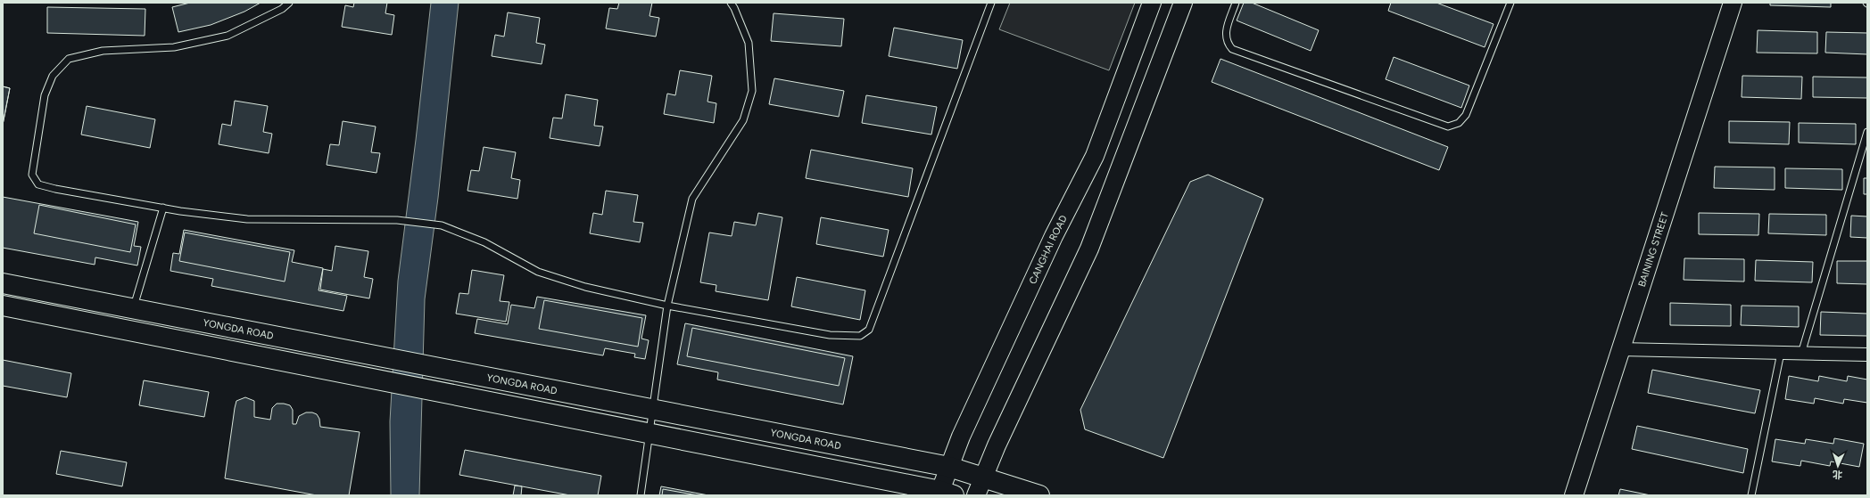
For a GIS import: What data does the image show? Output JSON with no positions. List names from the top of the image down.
{
  "streets": {
    "main road": ["BAINING STREET", "CANGHAI ROAD", "YONGDA ROAD"]
  },
  "crossings": [
    ["CANGHAI ROAD", "YONGDA ROAD"]
  ],
  "north": "bottom"
}
